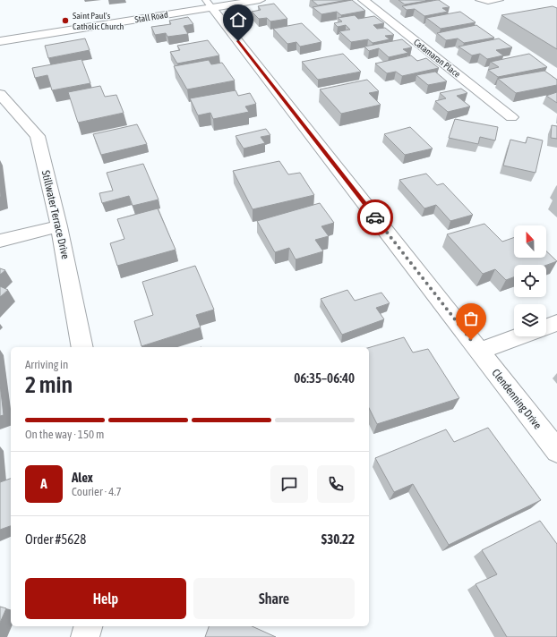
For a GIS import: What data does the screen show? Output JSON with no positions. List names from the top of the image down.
{
  "streets": {
    "street": [
      "Stall Road",
      "Catamaran Place",
      "Stillwater Terrace Drive",
      "Clendenning Drive"
    ]
  },
  "crossings": [
    ["Stall Road", "Clendenning Drive"]
  ],
  "places": ["Saint Paul's Catholic Church"],
  "north": "top",
  "page": {
    "heading": ["2 min", "Arriving in", "06:35–06:40"],
    "panel": [
      "Alex",
      "Courier · 4.7",
      "Order #5628",
      "$30.22"
    ],
    "bar": "On the way · 150 m",
    "round": "A",
    "buttons": ["Help", "Share"]
  }
}
